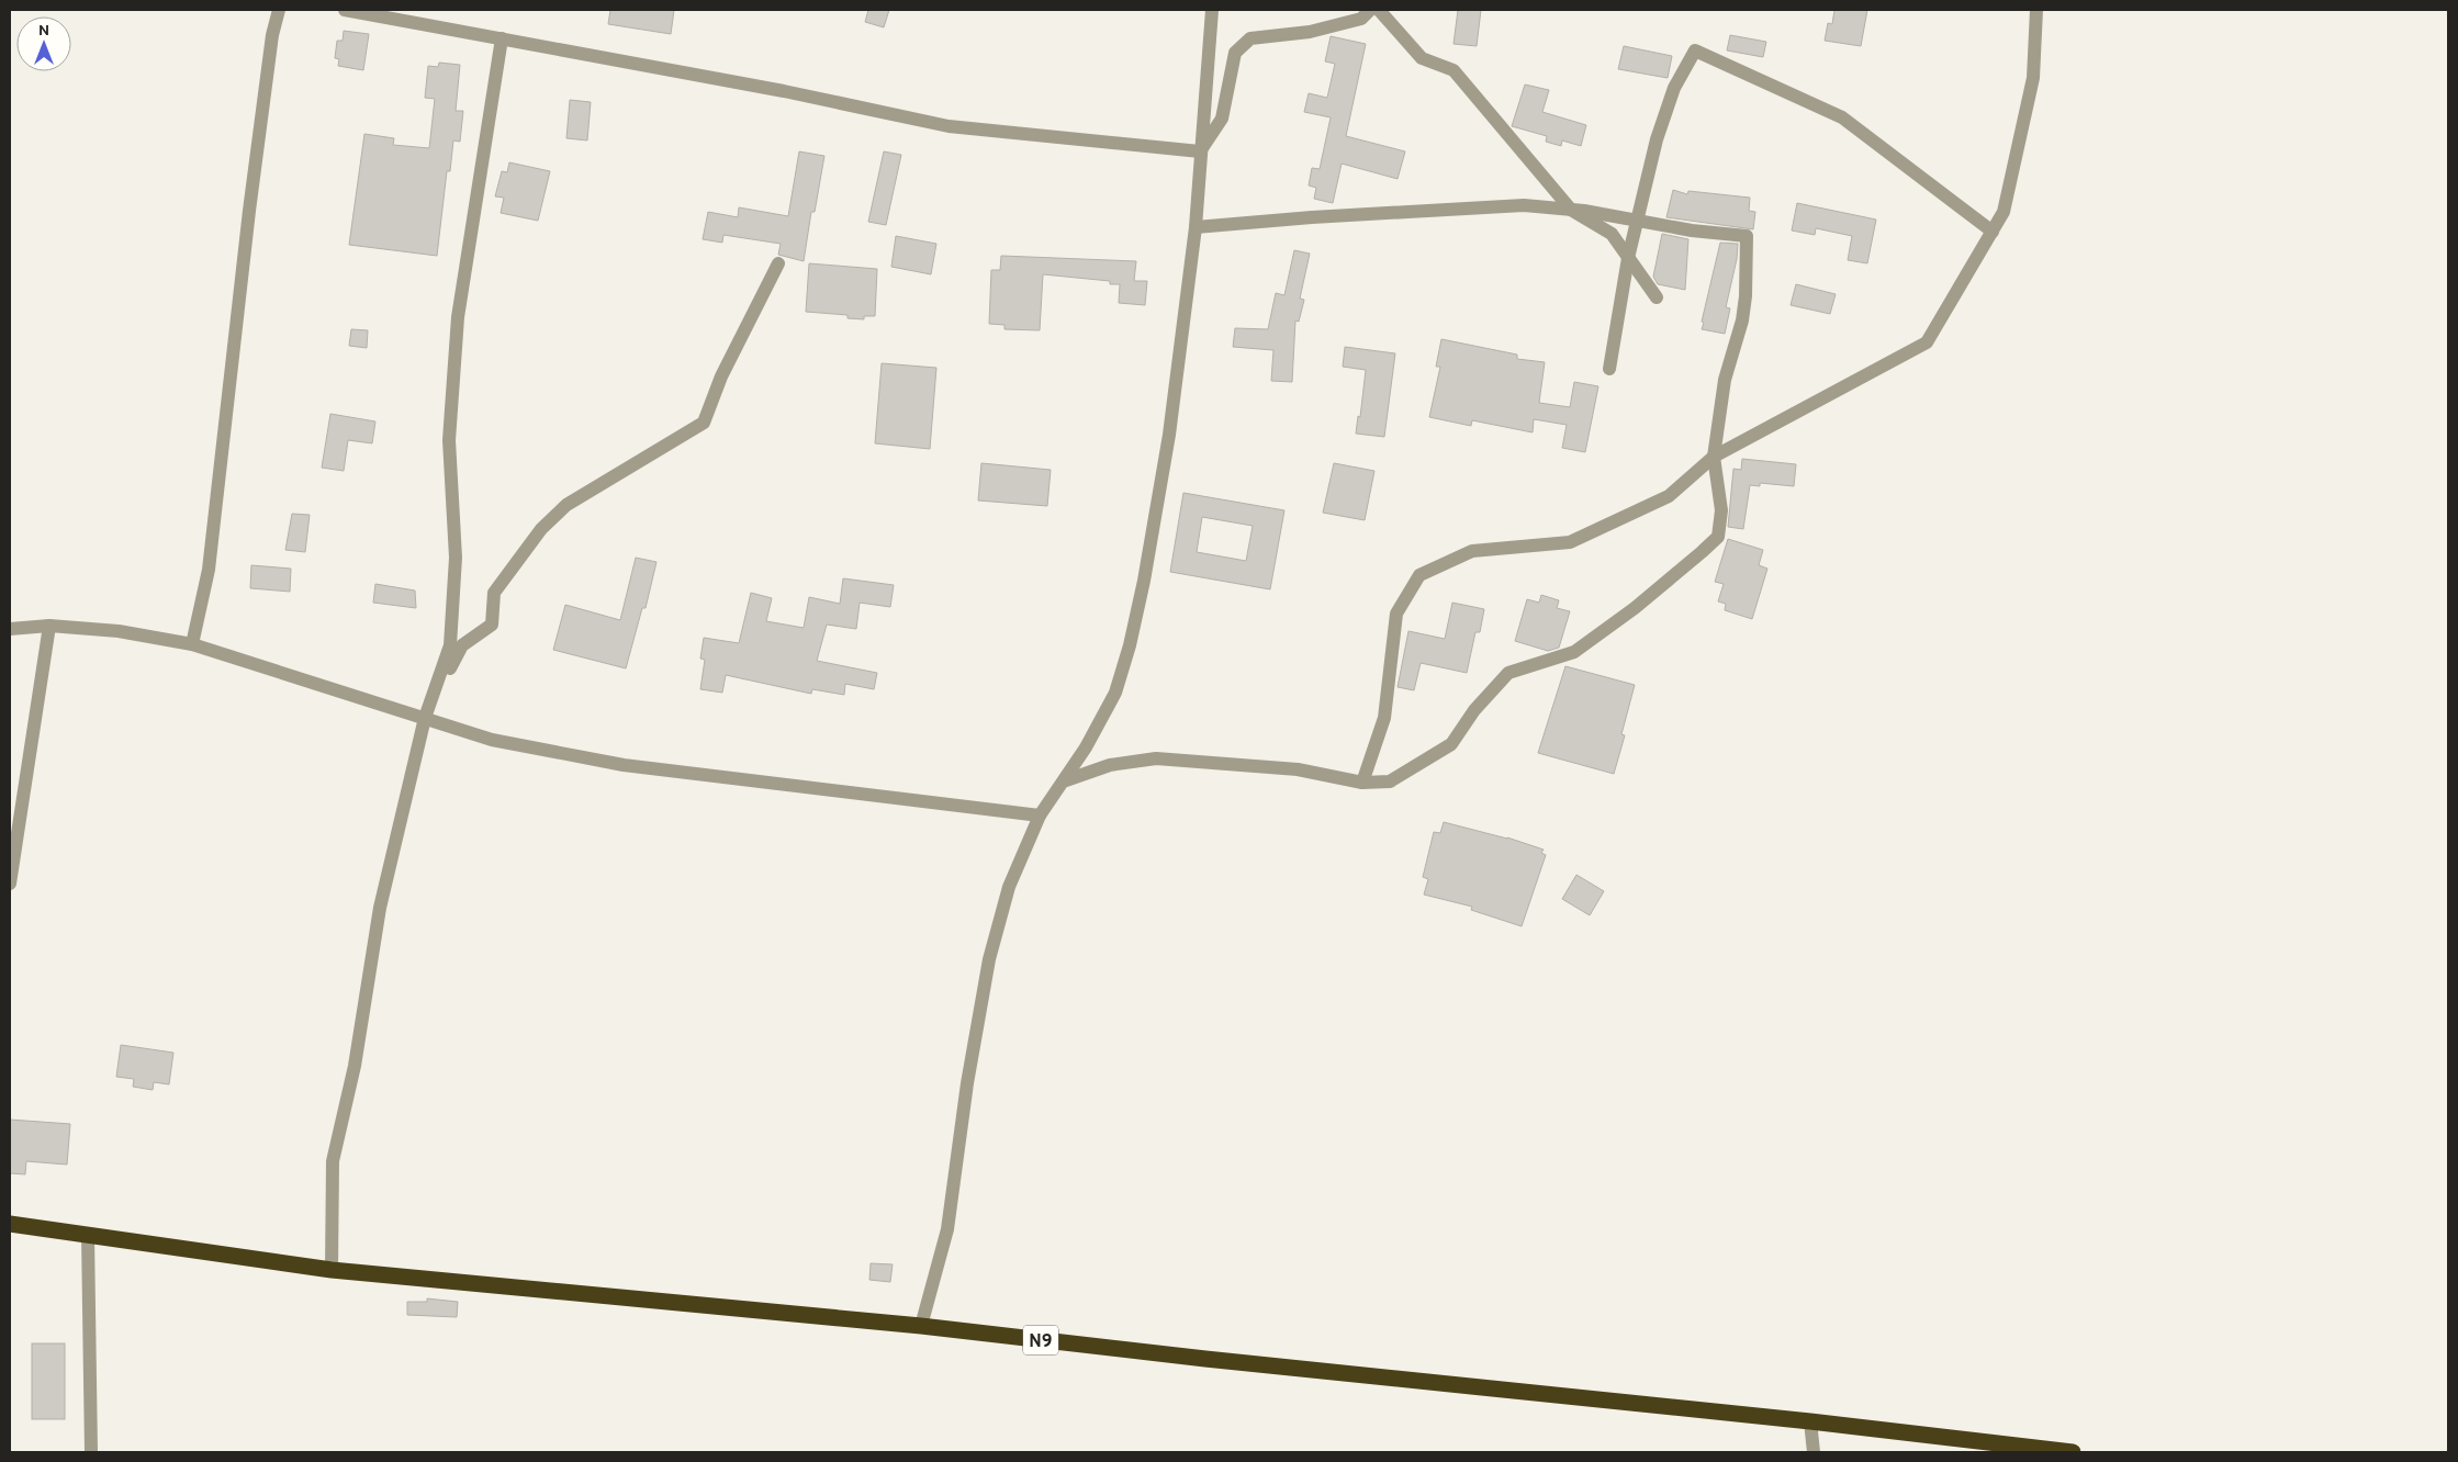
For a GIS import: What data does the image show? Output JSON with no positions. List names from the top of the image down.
{
  "streets": {
    "highway": ["N9"]
  },
  "north": "top"
}
